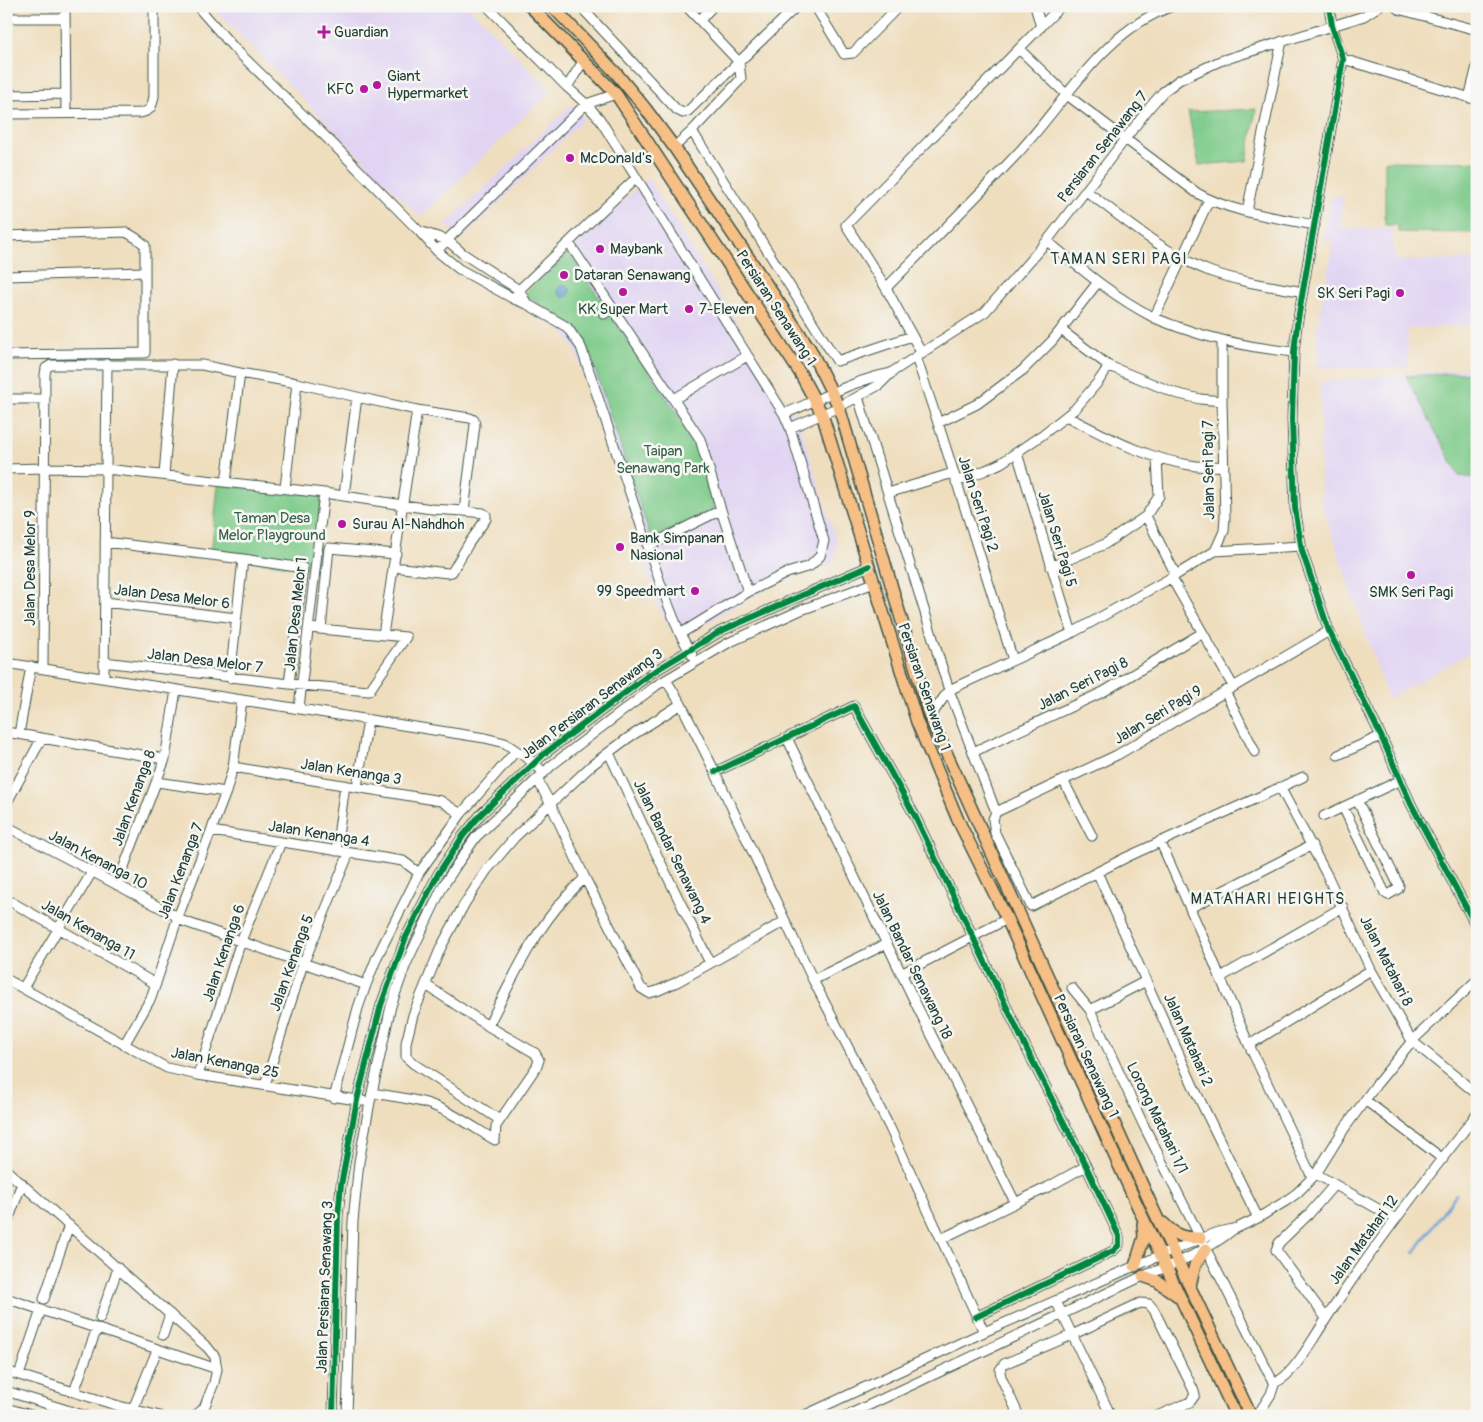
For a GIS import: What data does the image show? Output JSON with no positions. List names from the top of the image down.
{
  "streets": {
    "main road": ["Persiaran Senawang 1"],
    "street": [
      "Persiaran Senawang 7",
      "Jalan Seri Pagi 7",
      "Jalan Seri Pagi 2",
      "Jalan Seri Pagi 5",
      "Jalan Desa Melor 9",
      "Jalan Desa Melor 6",
      "Jalan Desa Melor 1",
      "Jalan Desa Melor 7",
      "Jalan Seri Pagi 8",
      "Jalan Persiaran Senawang 3",
      "Jalan Seri Pagi 9",
      "Jalan Kenanga 3",
      "Jalan Kenanga 8",
      "Jalan Kenanga 4",
      "Jalan Bandar Senawang 4",
      "Jalan Kenanga 10",
      "Jalan Kenanga 7",
      "Jalan Kenanga 11",
      "Jalan Kenanga 6",
      "Jalan Matahari 8",
      "Jalan Kenanga 5",
      "Jalan Bandar Senawang 18",
      "Jalan Matahari 2",
      "Jalan Kenanga 25",
      "Lorong Matahari 1/1",
      "Jalan Matahari 12"
    ]
  },
  "crossings": [
    ["Persiaran Senawang 7", "Jalan Seri Pagi 2"],
    ["Persiaran Senawang 1", "Jalan Persiaran Senawang 3"],
    ["Jalan Desa Melor 1", "Jalan Desa Melor 7"],
    ["Jalan Persiaran Senawang 3", "Jalan Kenanga 25"],
    ["Jalan Kenanga 3", "Jalan Kenanga 7"],
    ["Jalan Kenanga 8", "Jalan Kenanga 10"],
    ["Jalan Kenanga 4", "Jalan Kenanga 7"],
    ["Jalan Kenanga 4", "Jalan Kenanga 6"],
    ["Jalan Kenanga 4", "Jalan Kenanga 5"],
    ["Jalan Kenanga 10", "Jalan Kenanga 7"],
    ["Jalan Kenanga 10", "Jalan Kenanga 6"],
    ["Jalan Kenanga 10", "Jalan Kenanga 5"],
    ["Jalan Kenanga 7", "Jalan Kenanga 11"],
    ["Jalan Kenanga 7", "Jalan Kenanga 25"],
    ["Jalan Kenanga 6", "Jalan Kenanga 25"],
    ["Jalan Kenanga 5", "Jalan Kenanga 25"],
    ["Lorong Matahari 1/1", "Jalan Matahari 12"]
  ],
  "districts": ["TAMAN SERI PAGI", "MATAHARI HEIGHTS"],
  "parks": ["Taipan Senawang Park", "Taman Desa Melor Playground"],
  "places": {
    "health": ["Guardian"],
    "other": [
      "Giant Hypermarket",
      "KFC",
      "McDonald's",
      "Maybank",
      "Dataran Senawang",
      "KK Super Mart",
      "SK Seri Pagi",
      "7-Eleven",
      "Surau Al-Nahdhoh",
      "Bank Simpanan Nasional",
      "SMK Seri Pagi",
      "99 Speedmart"
    ]
  }
}
